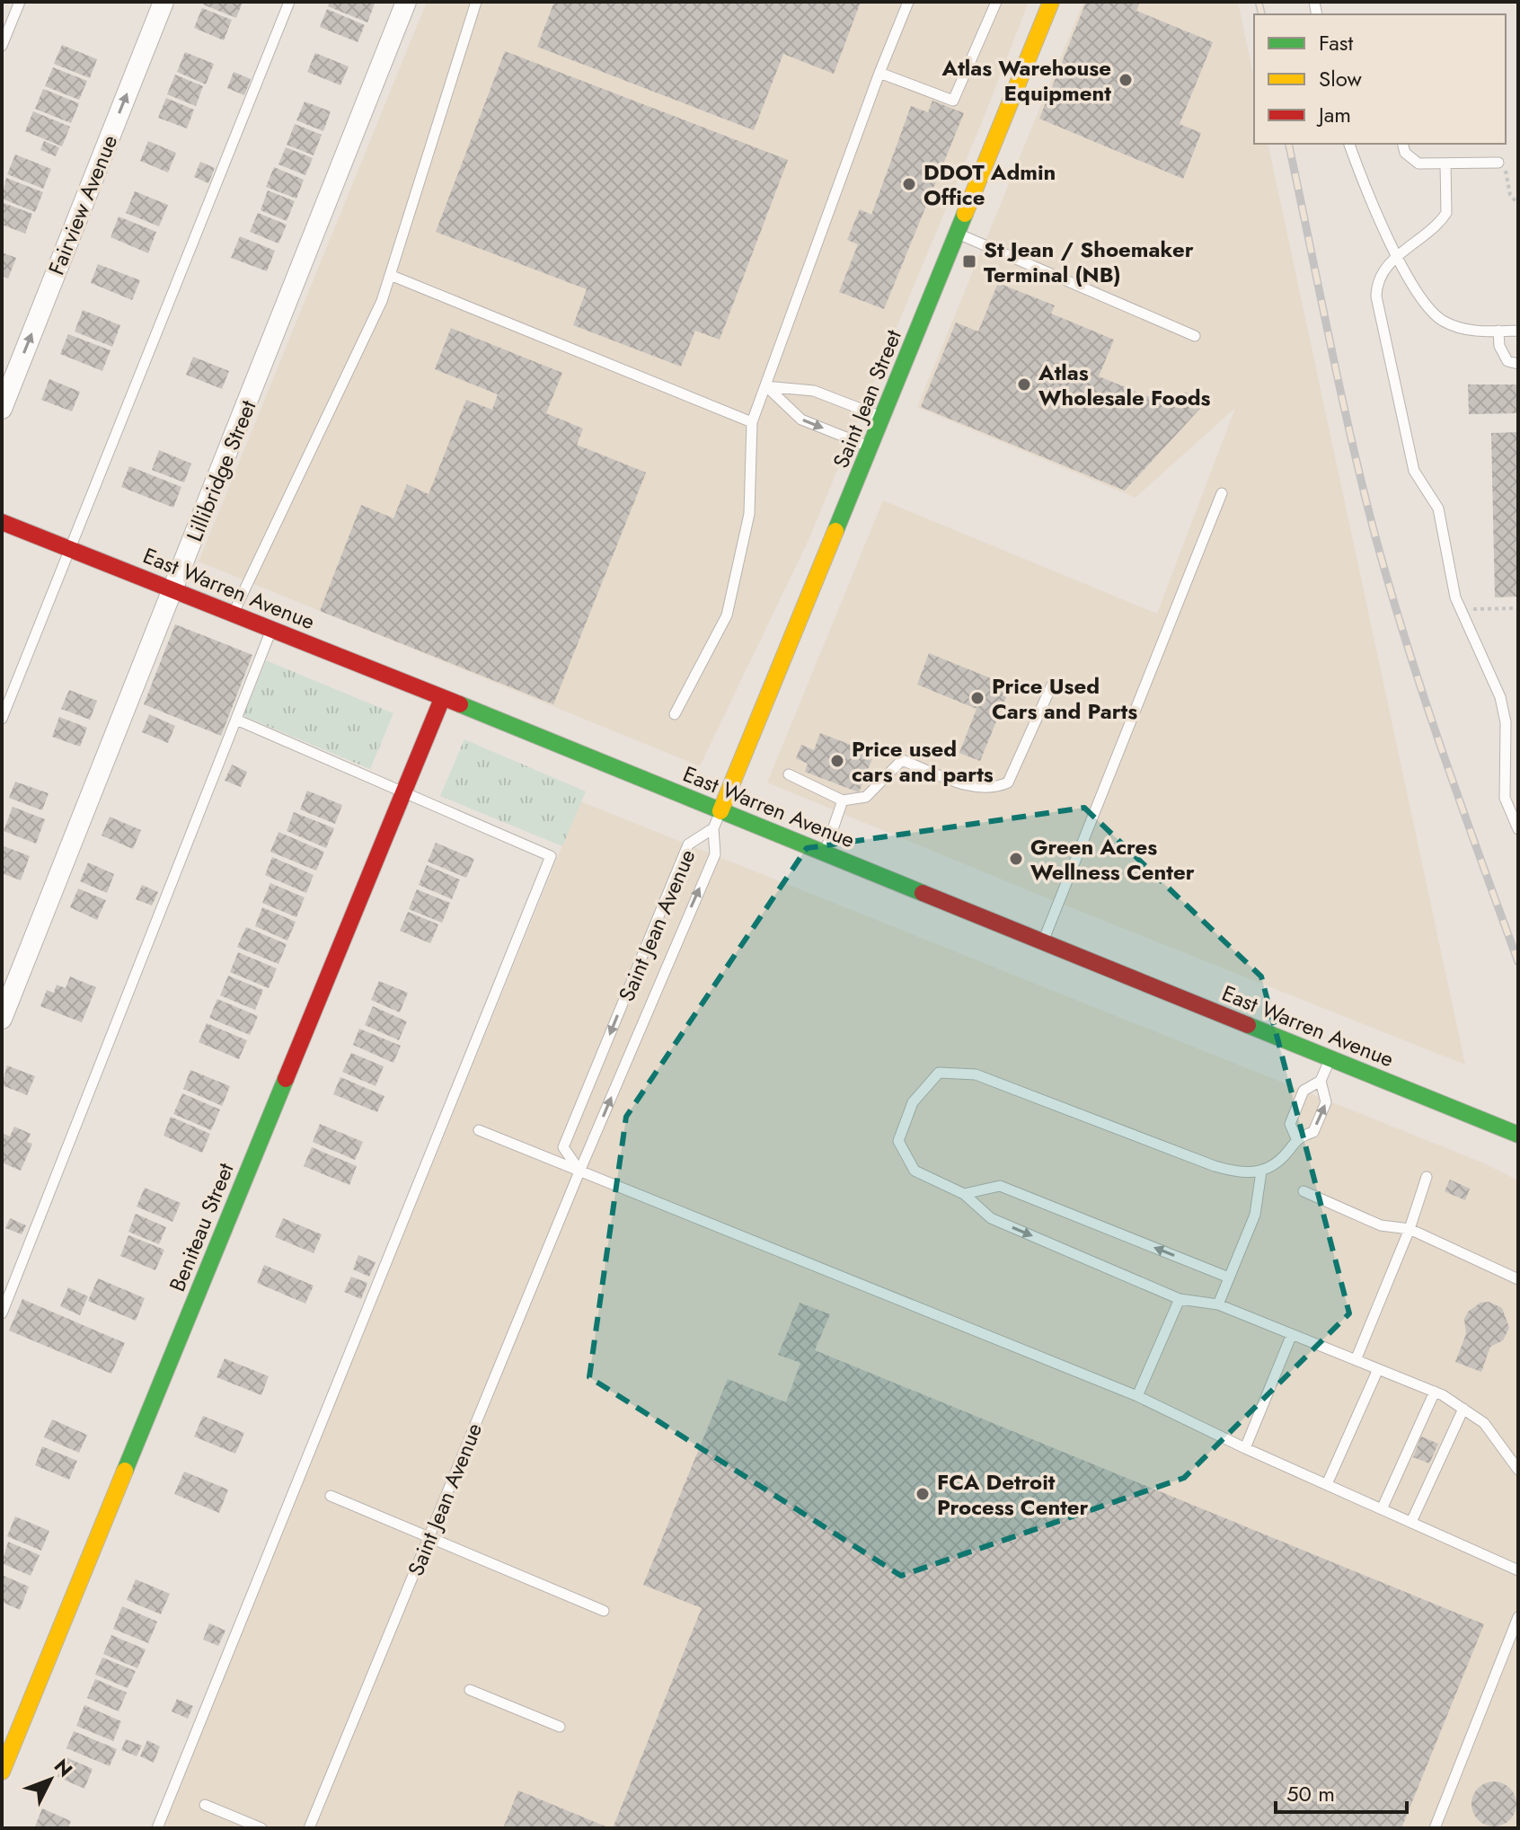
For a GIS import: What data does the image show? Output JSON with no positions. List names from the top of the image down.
{
  "streets": {
    "street": [
      "Fairview Avenue",
      "Saint Jean Street",
      "Lillibridge Street",
      "East Warren Avenue",
      "Beniteau Street"
    ],
    "lane": ["Saint Jean Avenue"]
  },
  "crossings": [
    ["Saint Jean Street", "East Warren Avenue"],
    ["Lillibridge Street", "East Warren Avenue"],
    ["East Warren Avenue", "Beniteau Street"]
  ],
  "one_way": ["Fairview Avenue"],
  "places": {
    "other": [
      "Atlas Warehouse Equipment",
      "DDOT Admin Office",
      "Atlas Wholesale Foods",
      "Price Used Cars and Parts",
      "Price used cars and parts",
      "Green Acres Wellness Center",
      "FCA Detroit Process Center"
    ],
    "transit": ["St Jean / Shoemaker Terminal (NB)"]
  },
  "legend": ["Fast", "Slow", "Jam"],
  "scale_bar": "50 m",
  "north": "top right"
}
